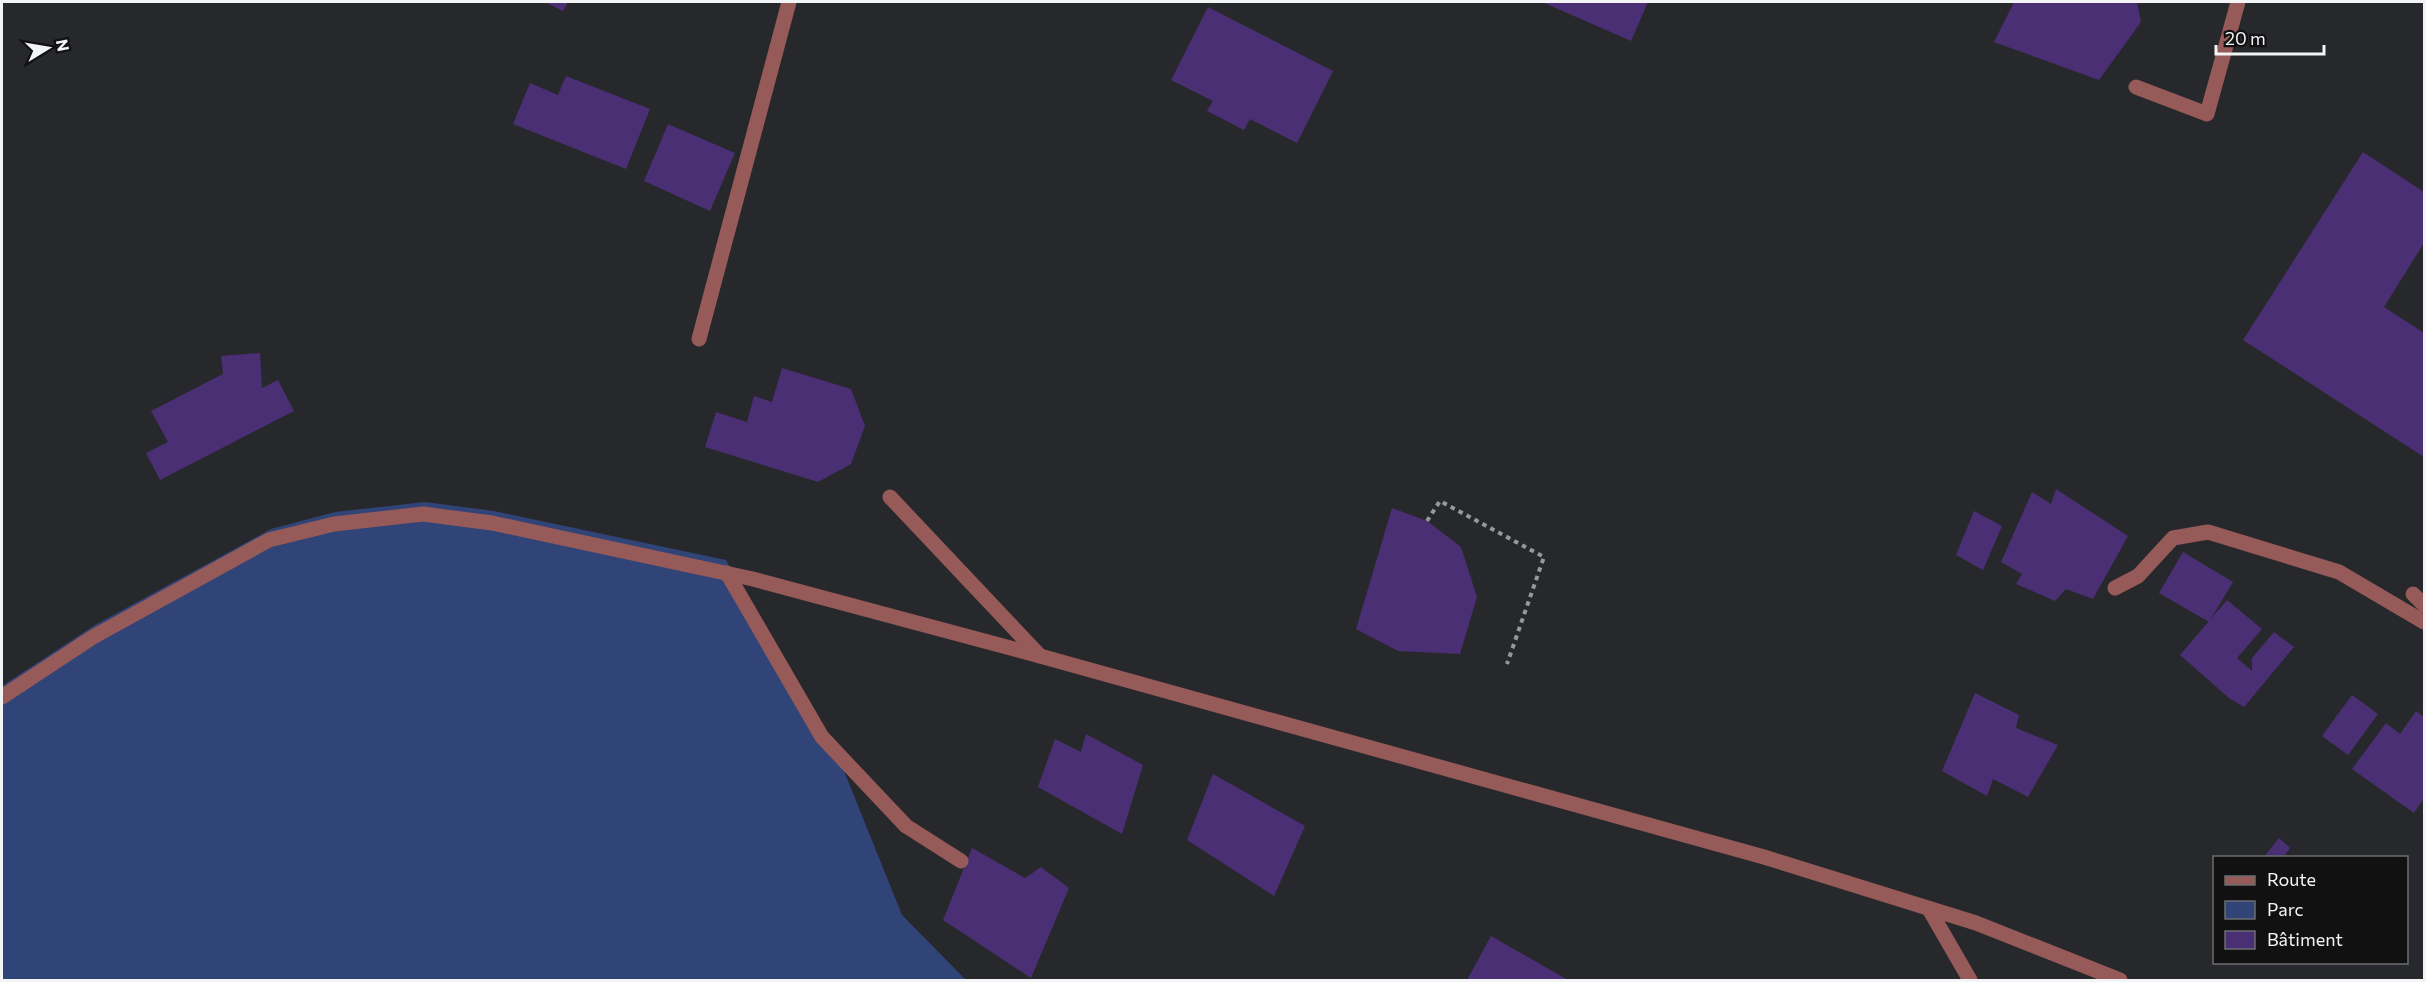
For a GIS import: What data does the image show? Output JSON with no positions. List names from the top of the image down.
{
  "legend": ["Route", "Parc", "Bâtiment"],
  "scale_bar": "20 m",
  "north": "right"
}
